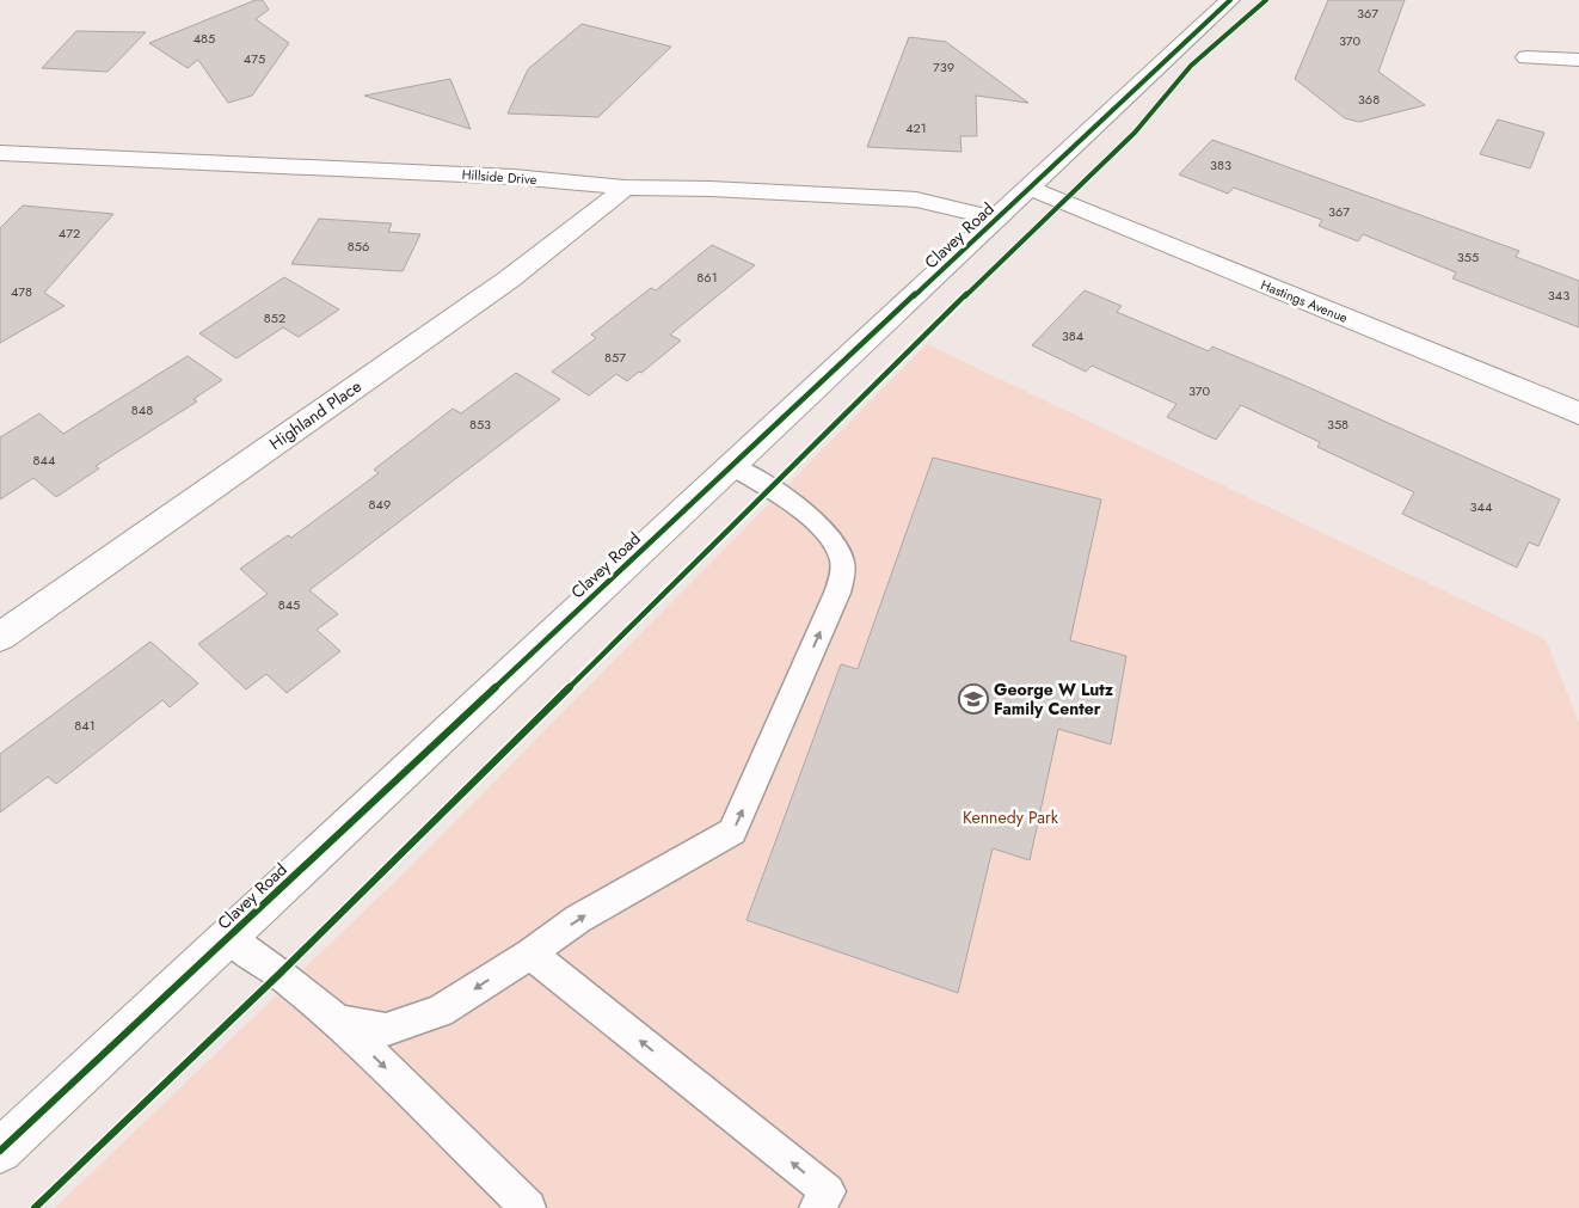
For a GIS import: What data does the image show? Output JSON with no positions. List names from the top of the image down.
{
  "streets": {
    "street": [
      "Hillside Drive",
      "Clavey Road",
      "Hastings Avenue",
      "Highland Place"
    ]
  },
  "crossings": [
    ["Hillside Drive", "Clavey Road"],
    ["Hillside Drive", "Highland Place"],
    ["Clavey Road", "Hastings Avenue"]
  ],
  "parks": ["Kennedy Park"],
  "places": {
    "school or university": ["George W Lutz Family Center"]
  },
  "house_numbers": [
    "367",
    "485",
    "370",
    "475",
    "739",
    "368",
    "421",
    "383",
    "367",
    "472",
    "856",
    "355",
    "861",
    "478",
    "343",
    "852",
    "384",
    "857",
    "370",
    "848",
    "853",
    "358",
    "844",
    "849",
    "344",
    "845",
    "841"
  ]
}
